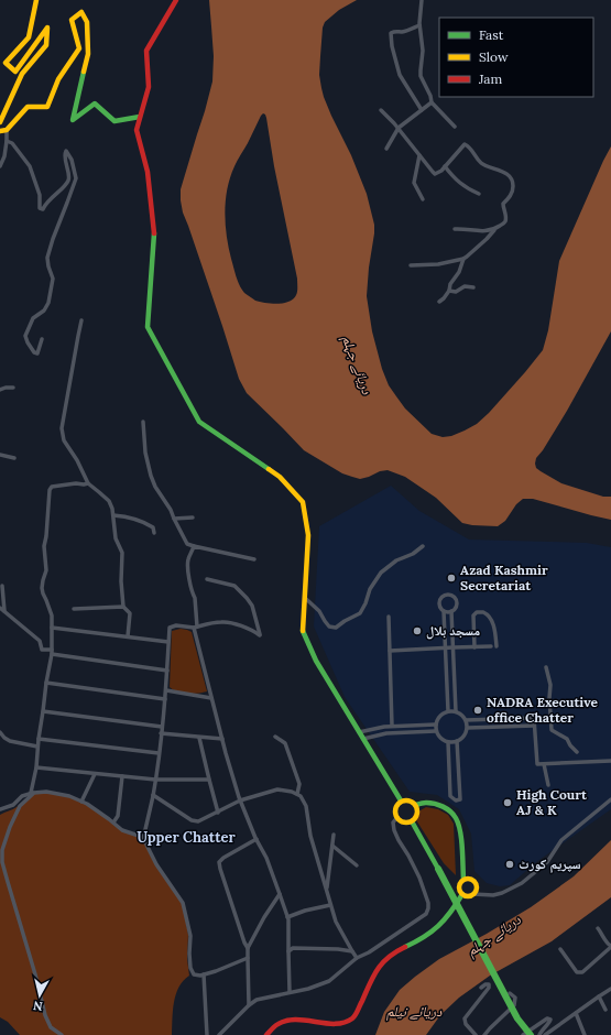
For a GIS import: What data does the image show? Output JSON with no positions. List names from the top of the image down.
{
  "districts": ["Upper Chatter"],
  "water": ["دریائے جہلم", "دریائے نیلم"],
  "places": [
    "Azad Kashmir Secretariat",
    "مسجد بلال",
    "NADRA Executive office Chatter",
    "High Court AJ & K",
    "سپریم کورٹ"
  ],
  "legend": ["Fast", "Slow", "Jam"],
  "north": "bottom"
}
